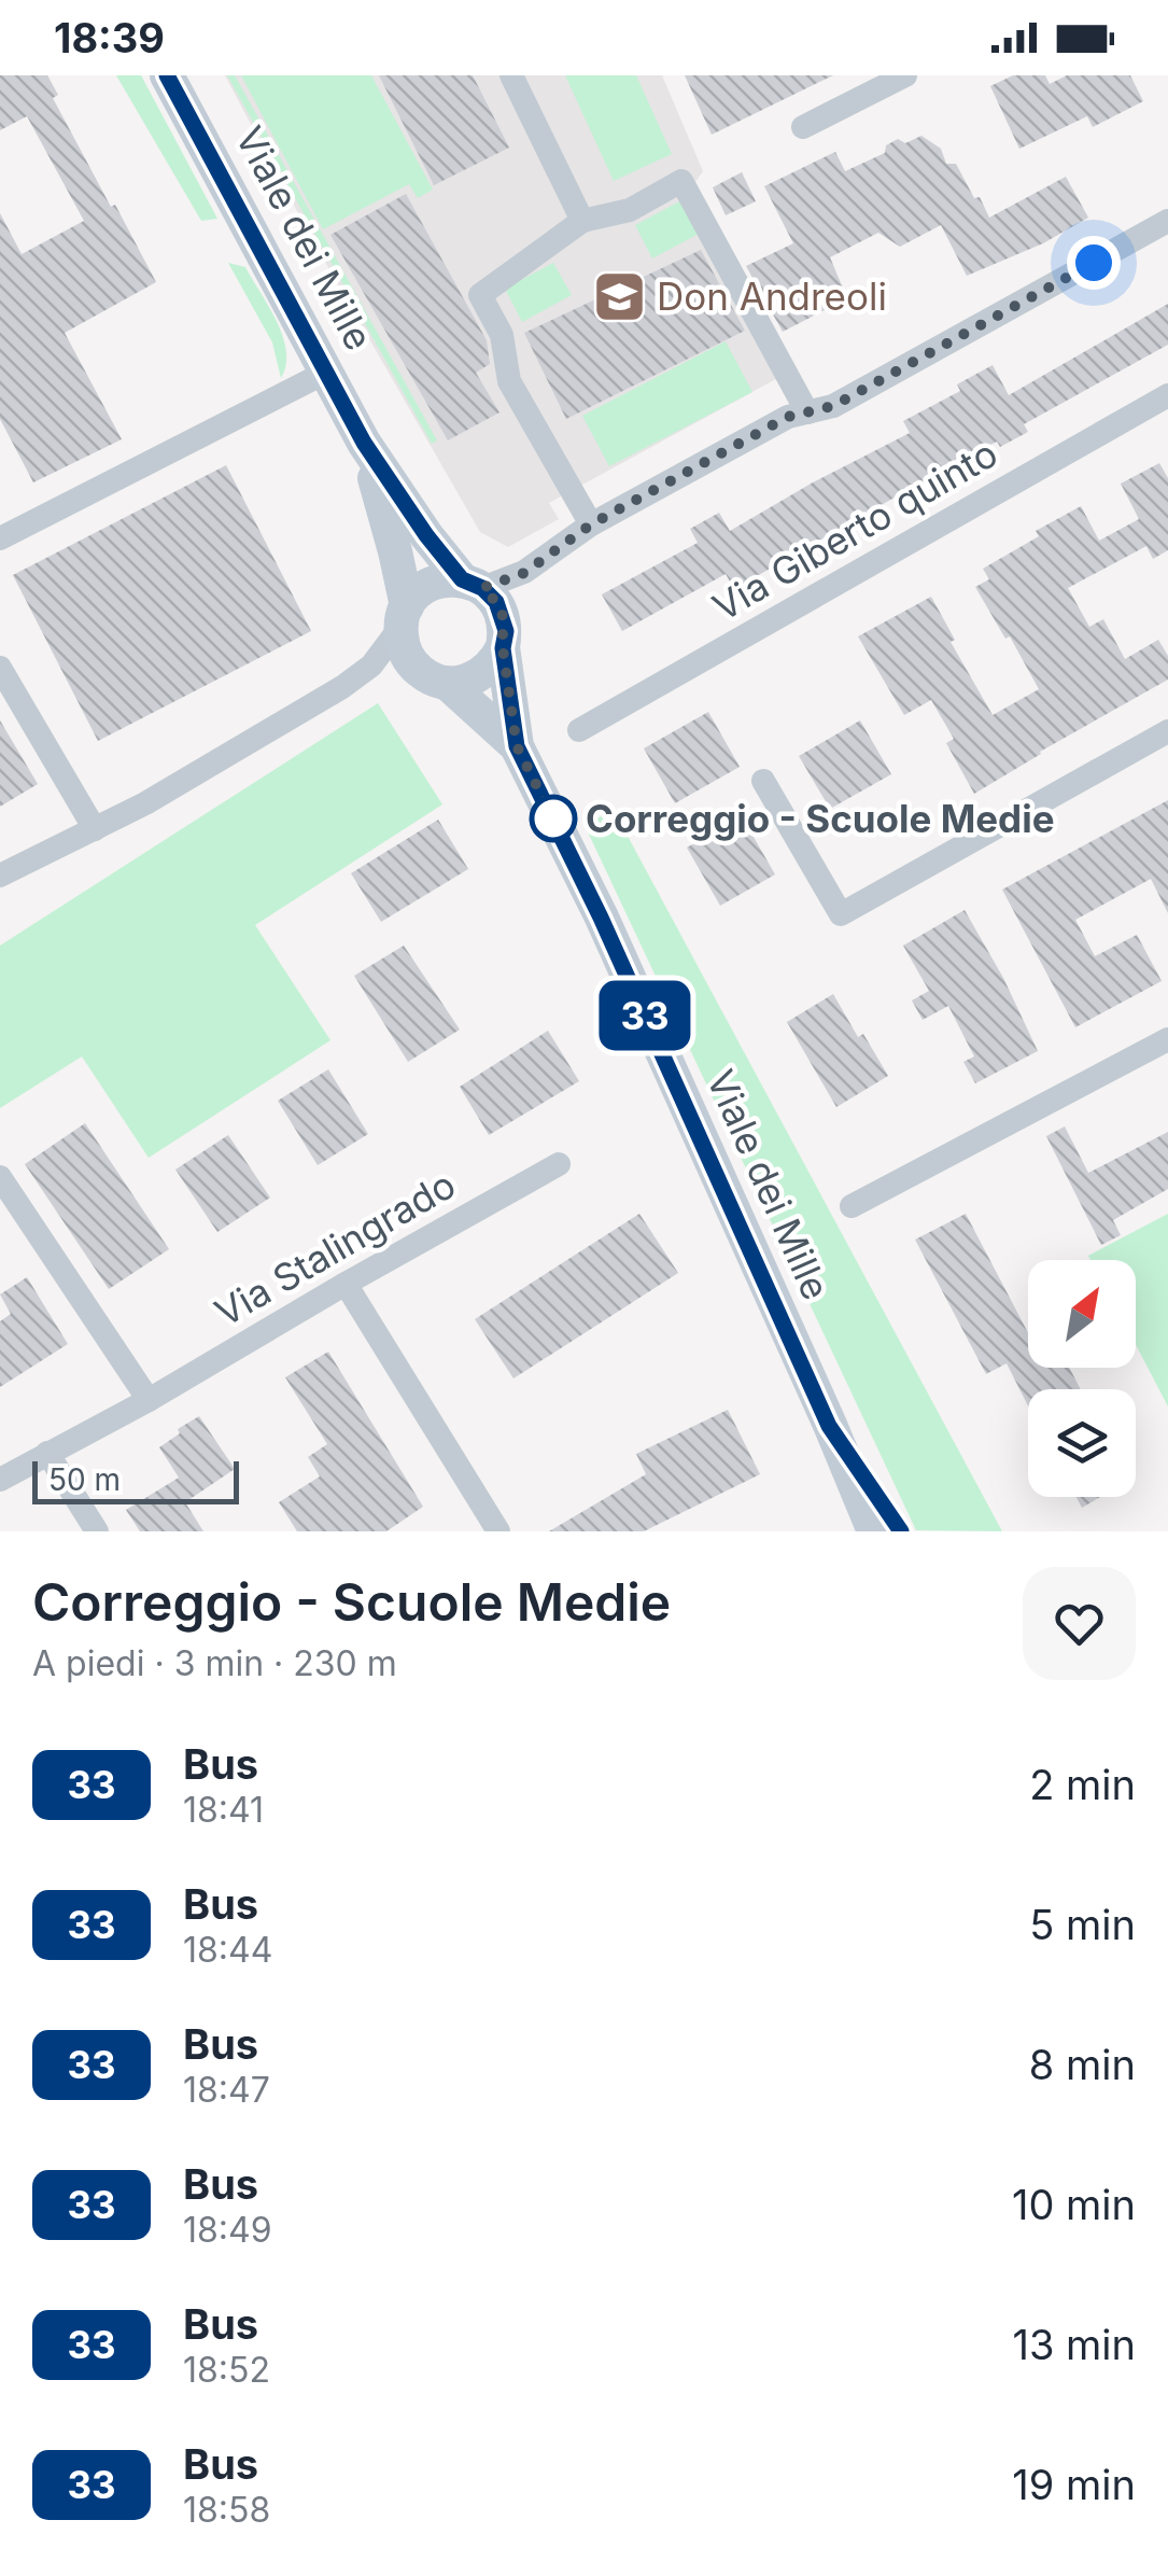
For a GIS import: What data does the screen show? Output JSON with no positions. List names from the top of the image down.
{
  "streets": {
    "main road": ["Viale dei Mille"],
    "street": ["Via Giberto quinto", "Via Stalingrado"]
  },
  "places": {
    "school or university": ["Don Andreoli"],
    "other": ["Correggio - Scuole Medie"]
  },
  "lines": ["bus line 33"],
  "scale_bar": "50 m",
  "north": "top right",
  "page": {
    "status": "18:39",
    "on_map": "33",
    "scale": "50 m",
    "heading": ["Correggio - Scuole Medie", "A piedi · 3 min · 230 m"],
    "list": [
      {
        "mark": "33",
        "name": "Bus",
        "note": "18:41",
        "value": "2 min"
      },
      {
        "mark": "33",
        "name": "Bus",
        "note": "18:44",
        "value": "5 min"
      },
      {
        "mark": "33",
        "name": "Bus",
        "note": "18:47",
        "value": "8 min"
      },
      {
        "mark": "33",
        "name": "Bus",
        "note": "18:49",
        "value": "10 min"
      },
      {
        "mark": "33",
        "name": "Bus",
        "note": "18:52",
        "value": "13 min"
      },
      {
        "mark": "33",
        "name": "Bus",
        "note": "18:58",
        "value": "19 min"
      }
    ]
  }
}
